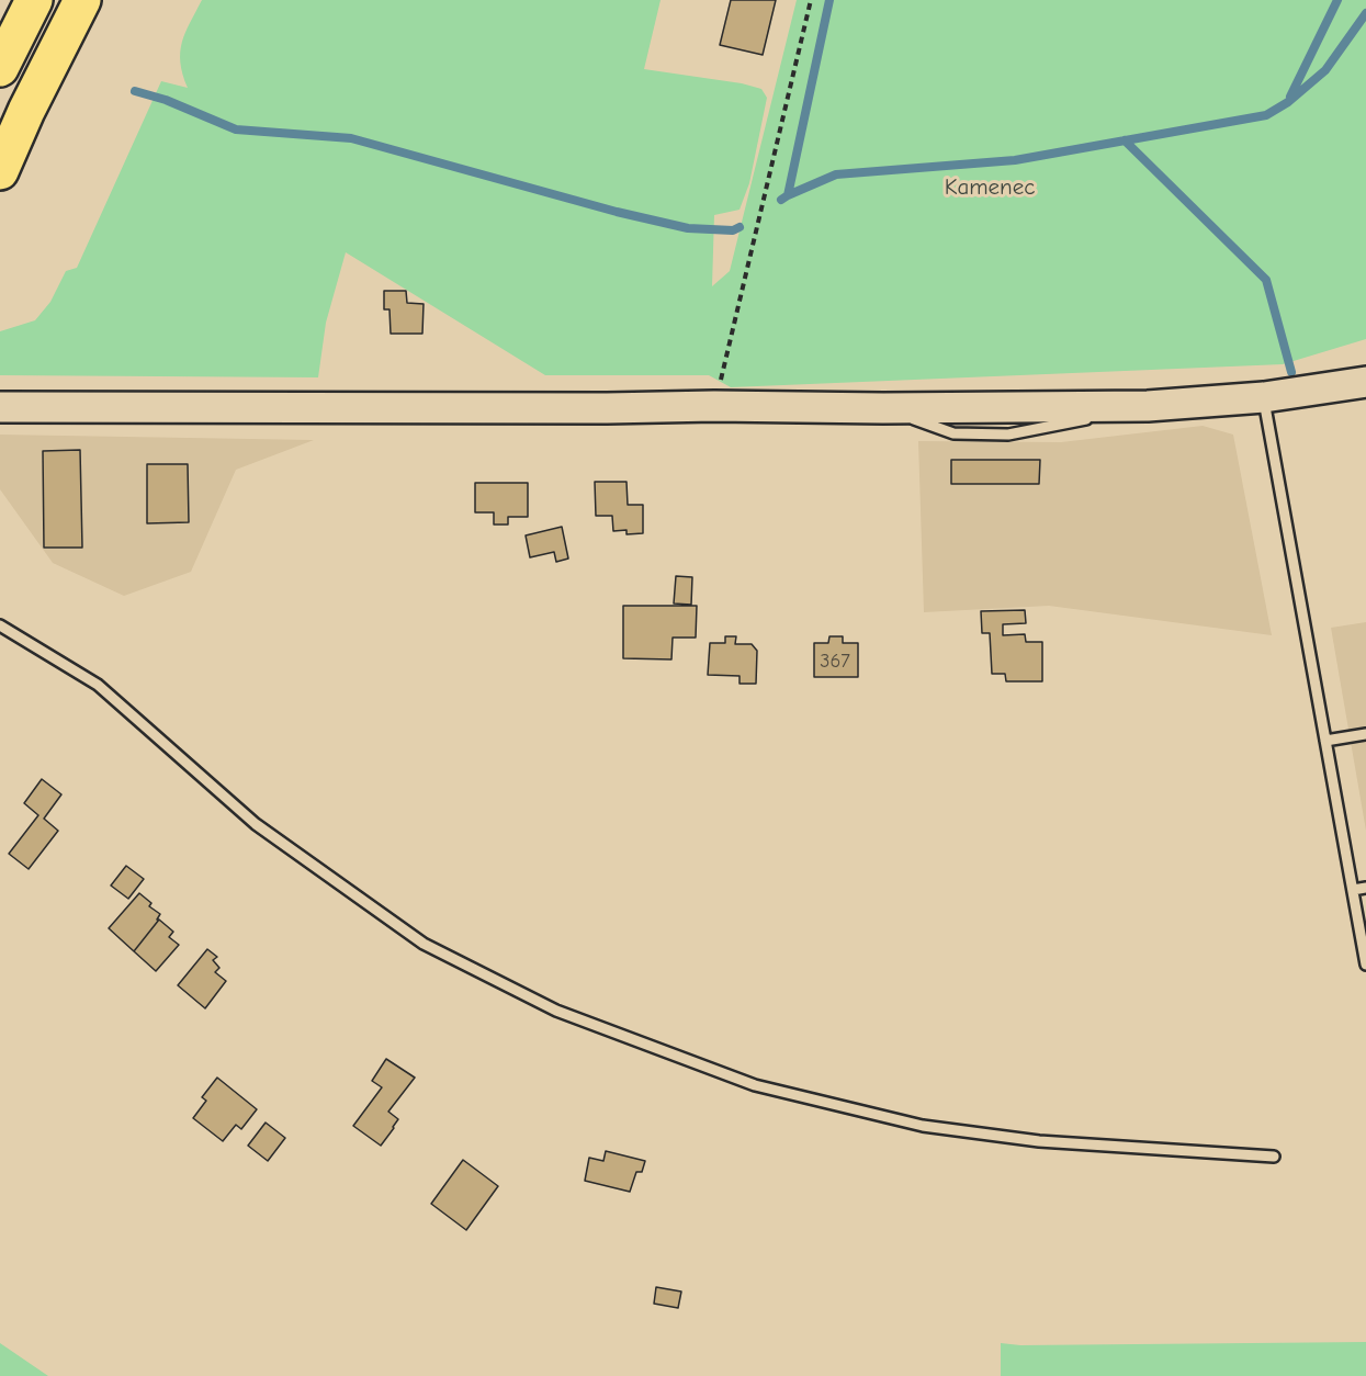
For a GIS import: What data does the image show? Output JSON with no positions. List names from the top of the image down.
{
  "parks": ["Kamenec"],
  "house_numbers": ["367"]
}
